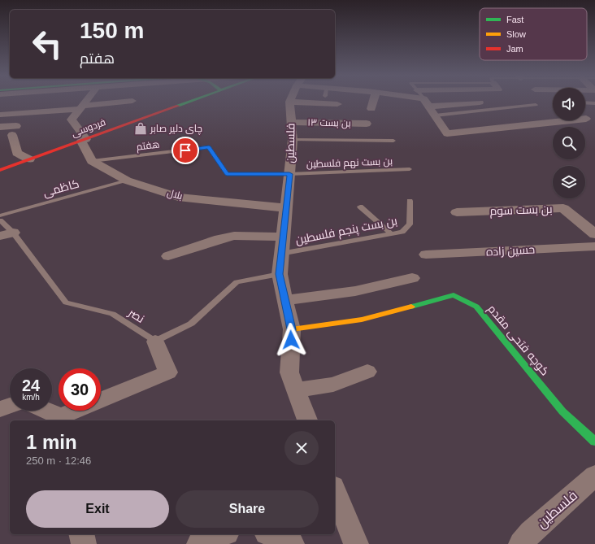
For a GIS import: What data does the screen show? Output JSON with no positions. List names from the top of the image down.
{
  "streets": {
    "main road": ["فردوسی", "کوچه فتحی مقدم"],
    "street": [
      "بن بست ۱۳",
      "فلسطین",
      "بلال",
      "بن بست سوم",
      "حسین زاده"
    ],
    "lane": [
      "هفتم",
      "بن بست نهم فلسطین",
      "کاظمی",
      "بن بست پنجم فلسطین",
      "نصر"
    ]
  },
  "crossings": [
    ["بن بست ۱۳", "فلسطین"],
    ["فلسطین", "هفتم"],
    ["فلسطین", "بن بست نهم فلسطین"],
    ["فلسطین", "بلال"],
    ["فلسطین", "بن بست پنجم فلسطین"],
    ["فلسطین", "کوچه فتحی مقدم"],
    ["هفتم", "بن بست نهم فلسطین"],
    ["هفتم", "بلال"],
    ["کاظمی", "بلال"]
  ],
  "places": {
    "shop": ["چای دلیر صابر"]
  },
  "legend": ["Fast", "Slow", "Jam"],
  "page": {
    "turn": ["150 m", "هفتم"],
    "speed": "24 km/h",
    "limit": "30",
    "heading": ["1 min", "250 m · 12:46"],
    "buttons": ["Exit", "Share"]
  }
}
